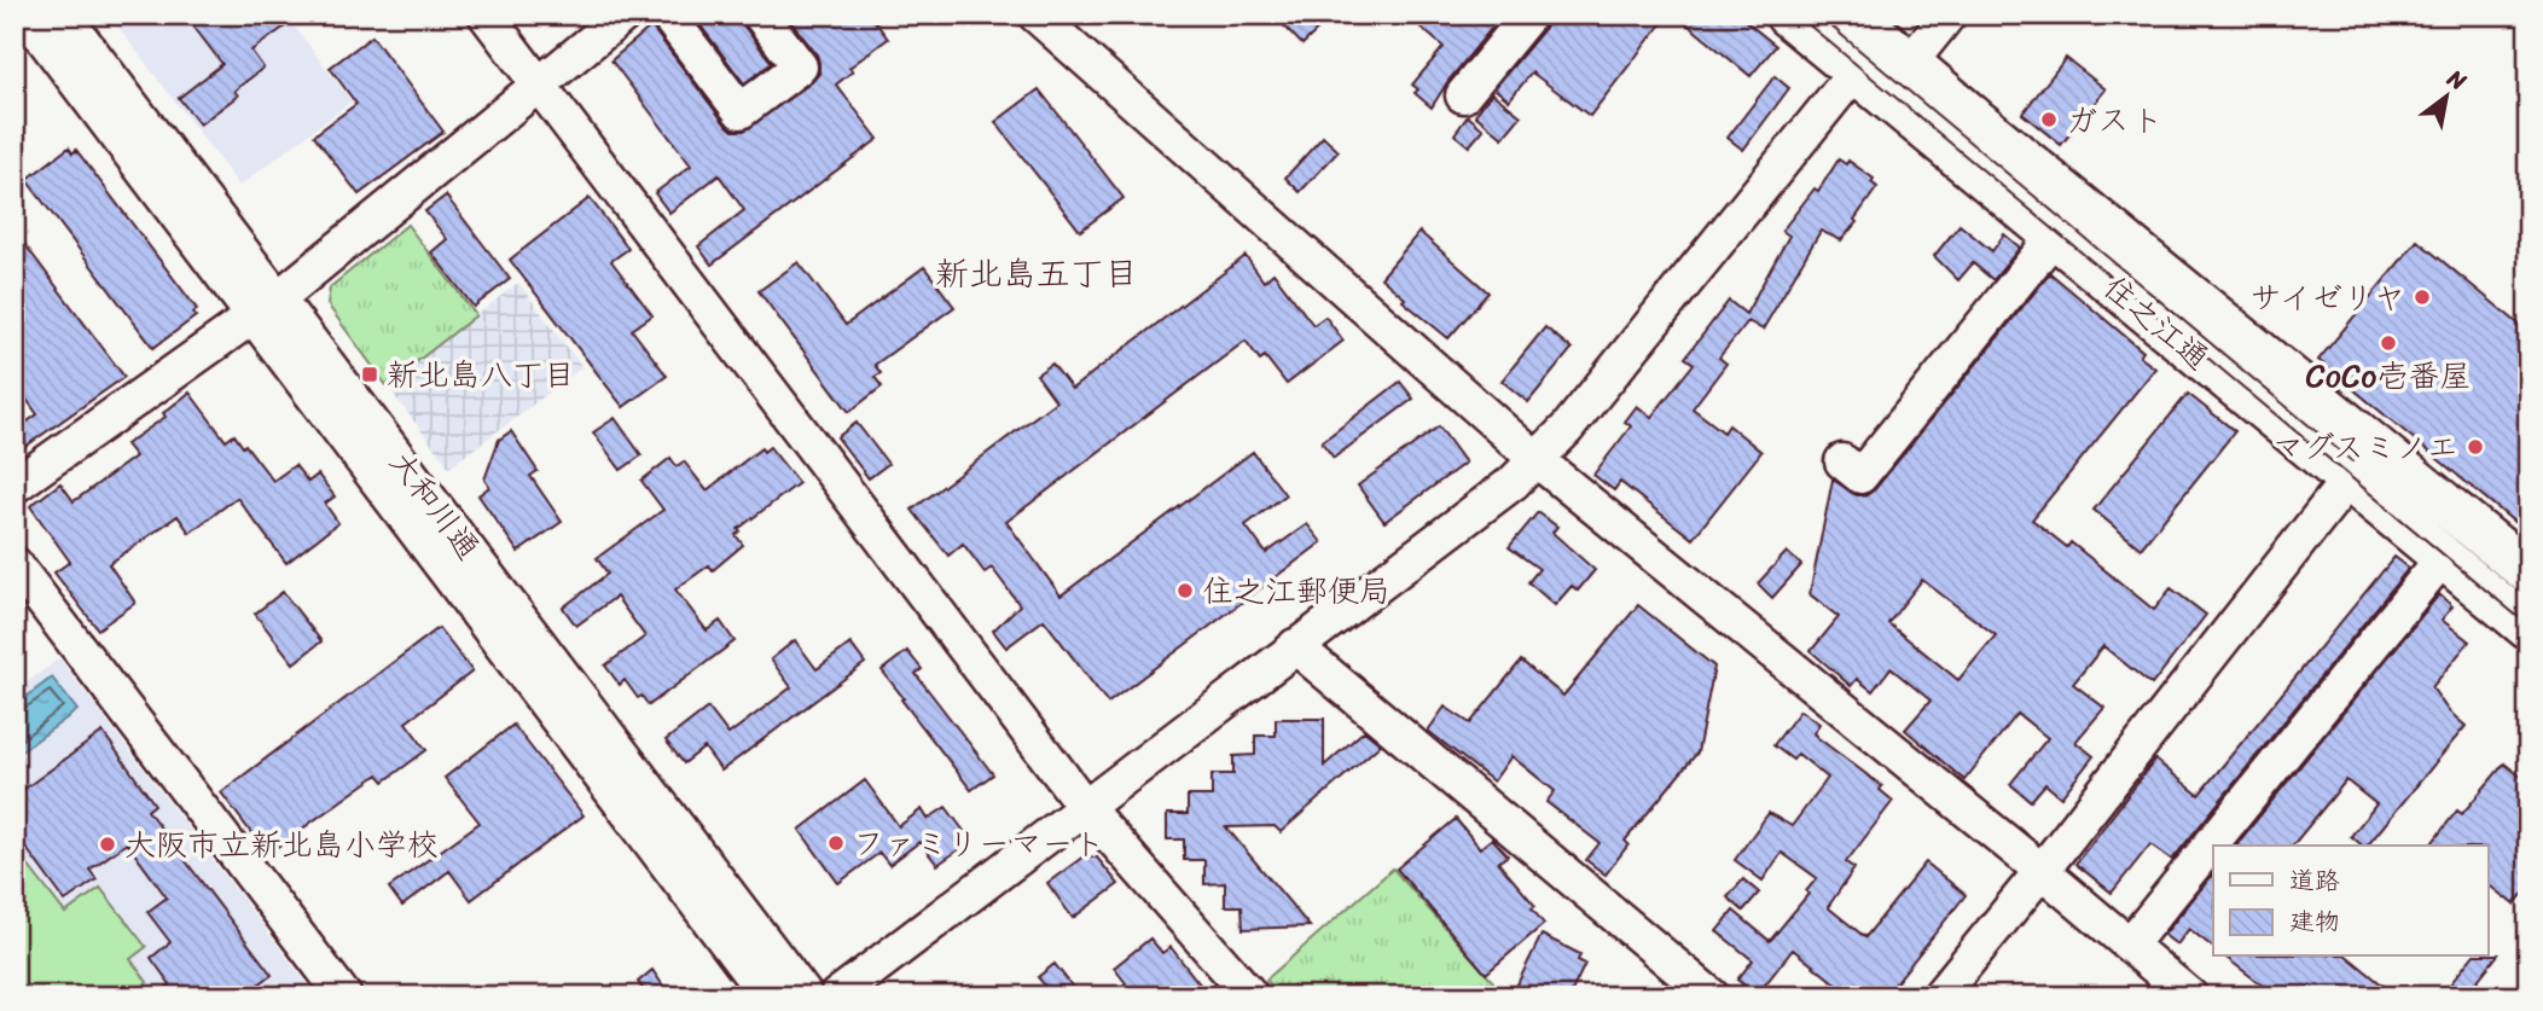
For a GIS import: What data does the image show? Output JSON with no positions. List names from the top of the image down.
{
  "streets": {
    "main road": ["住之江通"],
    "street": ["大和川通"]
  },
  "districts": ["新北島五丁目"],
  "places": {
    "other": [
      "ガスト",
      "サイゼリヤ",
      "CoCo壱番屋",
      "マグスミノエ",
      "住之江郵便局",
      "ファミリーマート",
      "大阪市立新北島小学校"
    ],
    "transit": ["新北島八丁目"]
  },
  "legend": ["道路", "建物"],
  "north": "top right"
}
